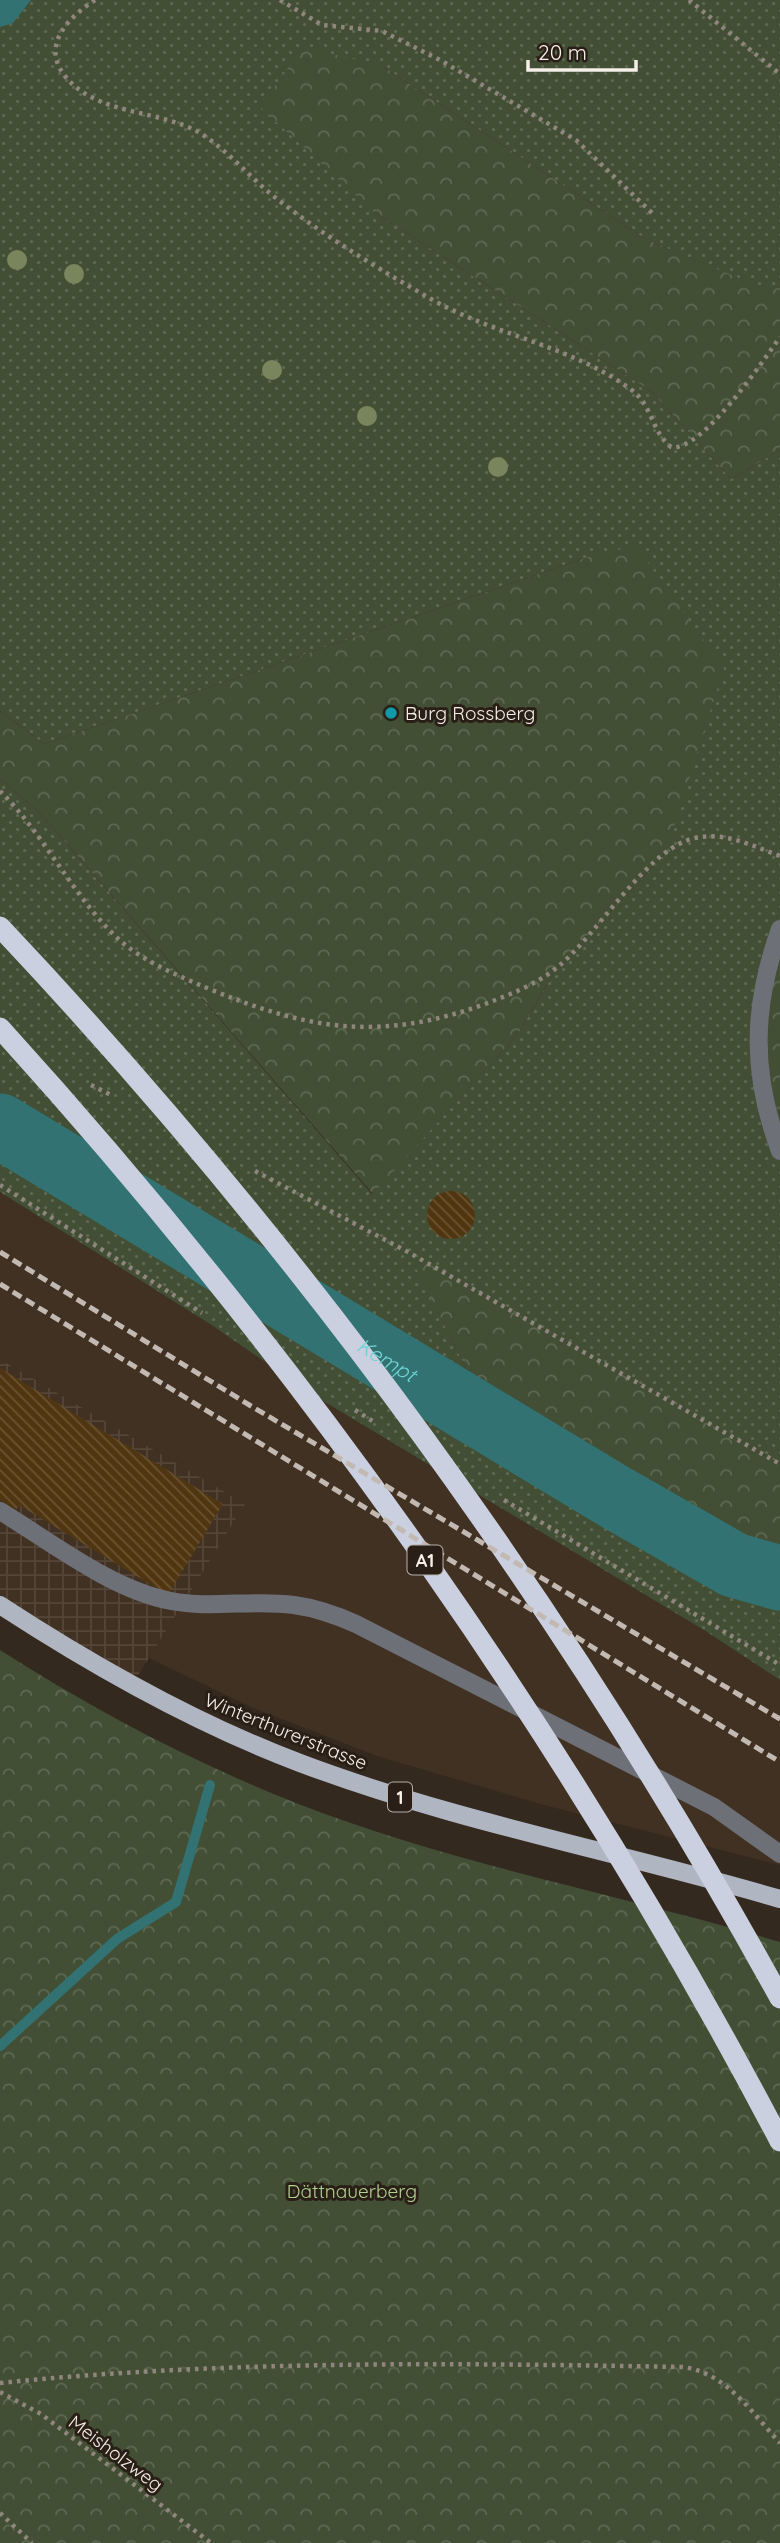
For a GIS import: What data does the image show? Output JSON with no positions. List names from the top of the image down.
{
  "streets": {
    "highway": ["A1"],
    "main road": ["Winterthurerstrasse", "1"],
    "path": ["Meisholzweg"]
  },
  "water": ["Kempt"],
  "parks": ["Dättnauerberg"],
  "places": ["Burg Rossberg"],
  "scale_bar": "20 m"
}
